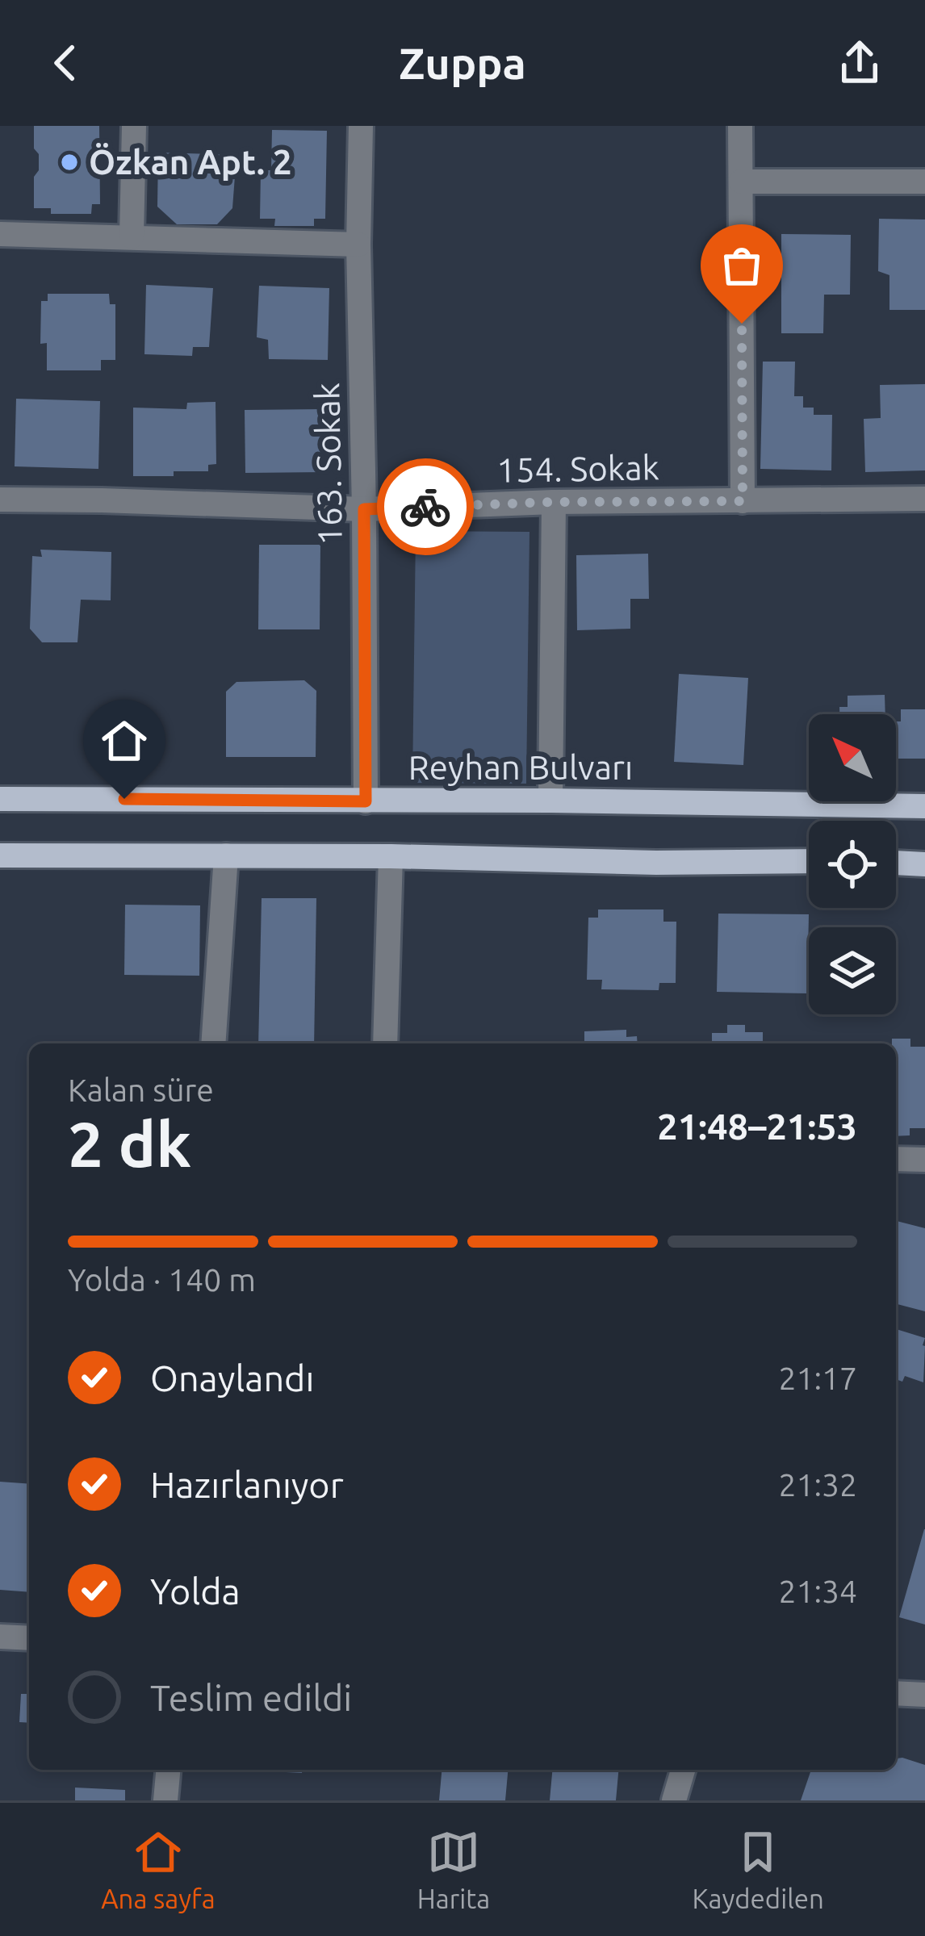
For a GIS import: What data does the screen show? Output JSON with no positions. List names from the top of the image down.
{
  "streets": {
    "main road": ["Reyhan Bulvarı"],
    "street": ["163. Sokak", "154. Sokak"]
  },
  "crossings": [
    ["163. Sokak", "154. Sokak"],
    ["163. Sokak", "Reyhan Bulvarı"]
  ],
  "places": ["Özkan Apt. 2"],
  "north": "top left",
  "page": {
    "header": "Zuppa",
    "heading": ["2 dk", "Kalan süre", "21:48–21:53"],
    "bar": "Yolda · 140 m",
    "list": [
      ["Onaylandı", "21:17"],
      ["Hazırlanıyor", "21:32"],
      ["Yolda", "21:34"],
      "Teslim edildi"
    ],
    "tabs": ["Ana sayfa", "Harita", "Kaydedilen"]
  }
}
